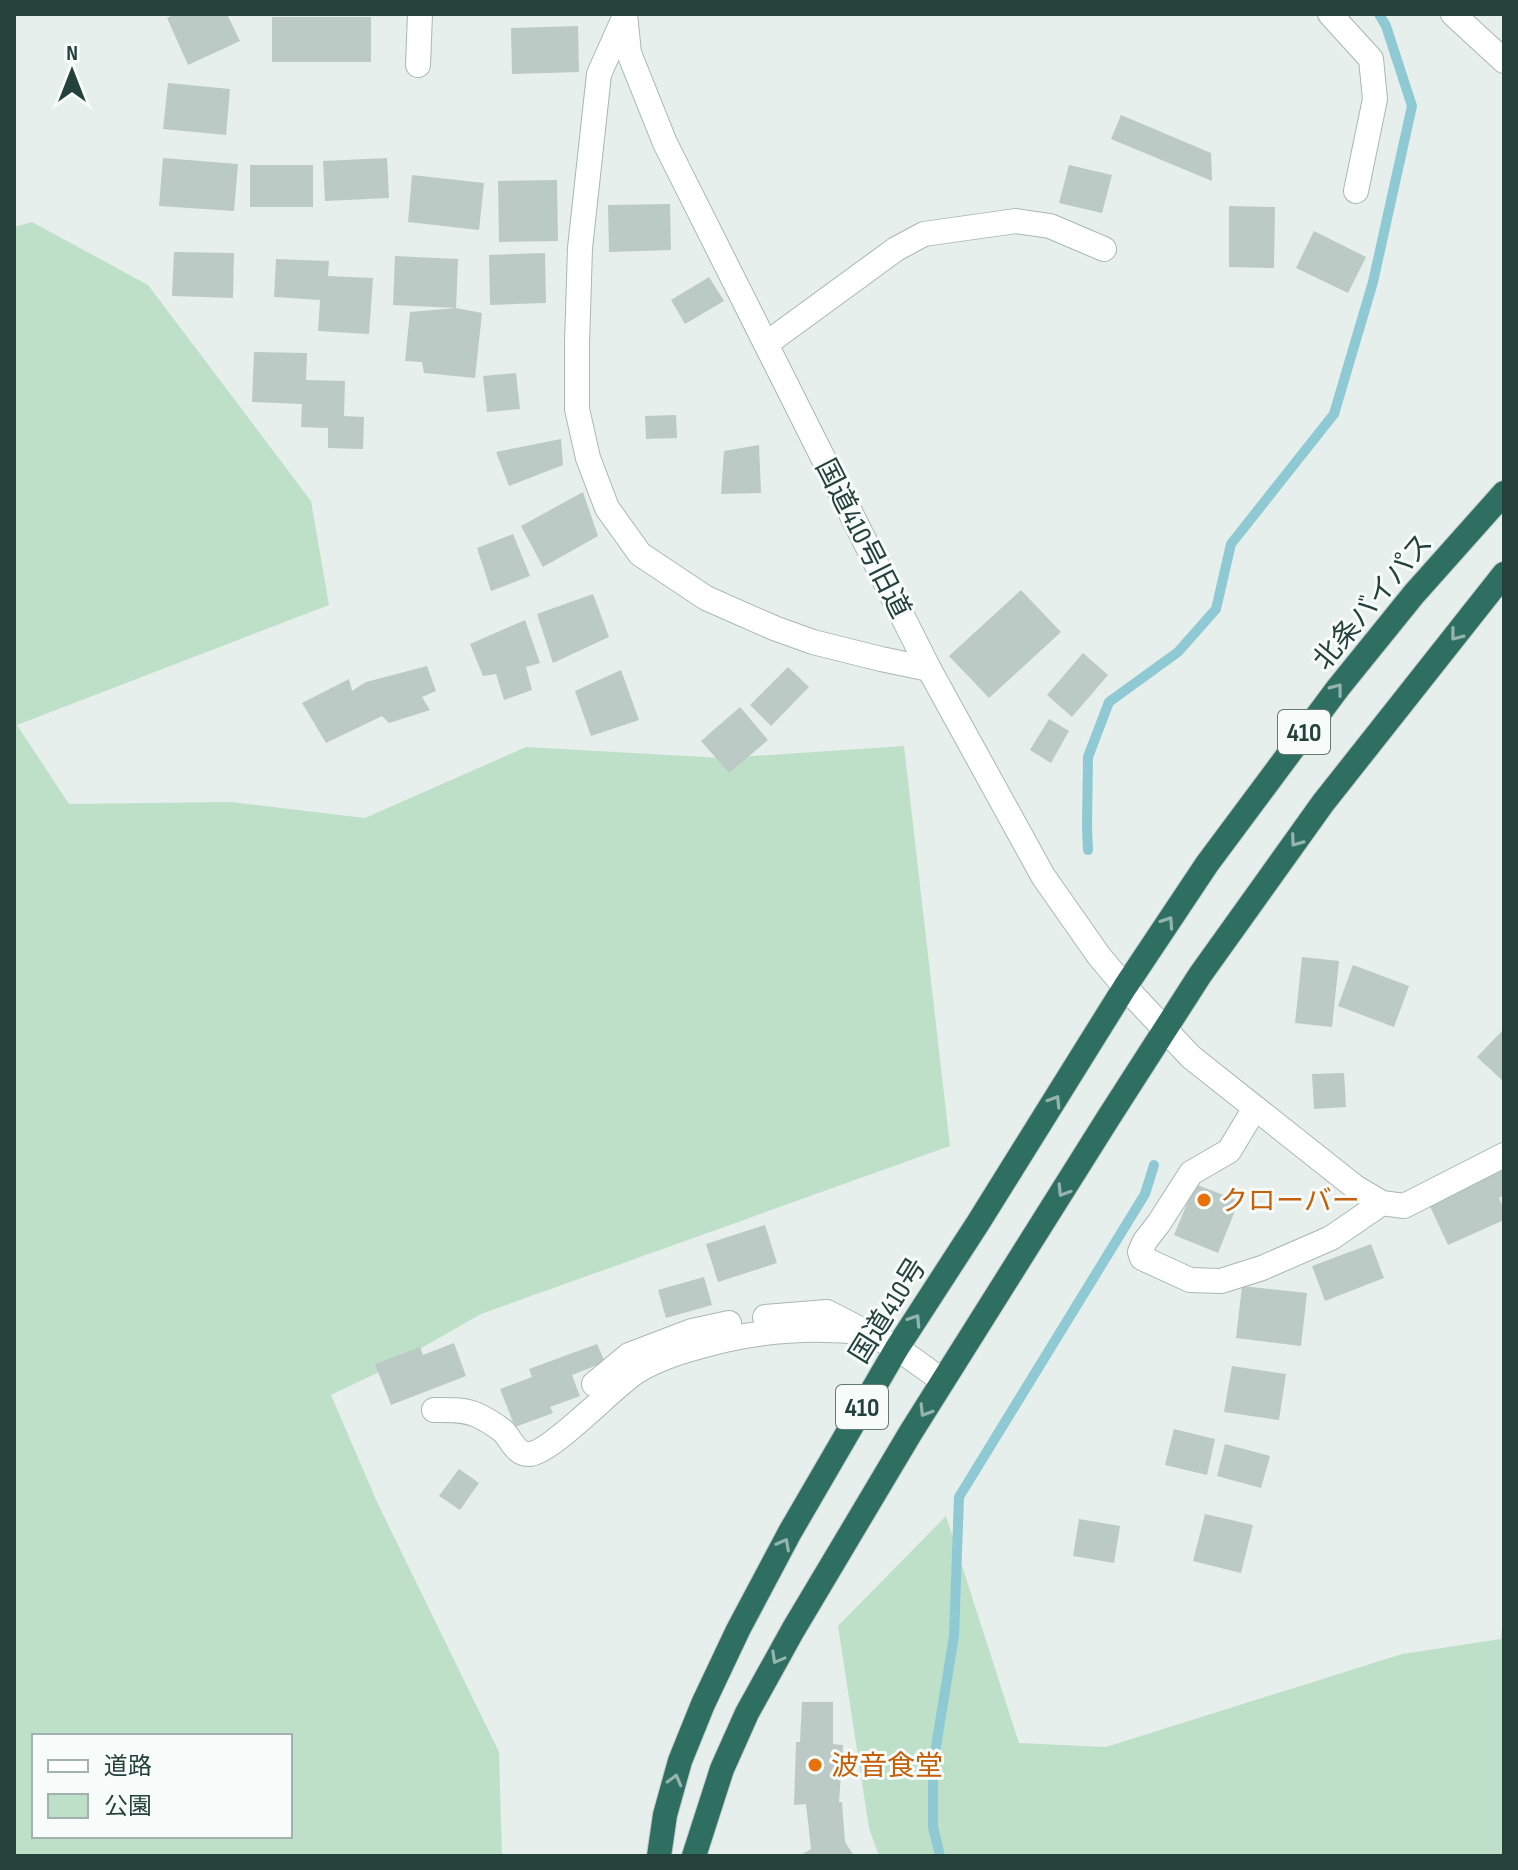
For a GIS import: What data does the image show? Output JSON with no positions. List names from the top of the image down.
{
  "streets": {
    "highway": ["北条バイパス", "410", "国道410号"],
    "street": ["国道410号旧道"]
  },
  "crossings": [
    ["国道410号旧道", "北条バイパス"],
    ["国道410号旧道", "410"],
    ["国道410号旧道", "国道410号"],
    ["北条バイパス", "国道410号"]
  ],
  "places": ["クローバー", "波音食堂"],
  "legend": ["道路", "公園"],
  "north": "top"
}
